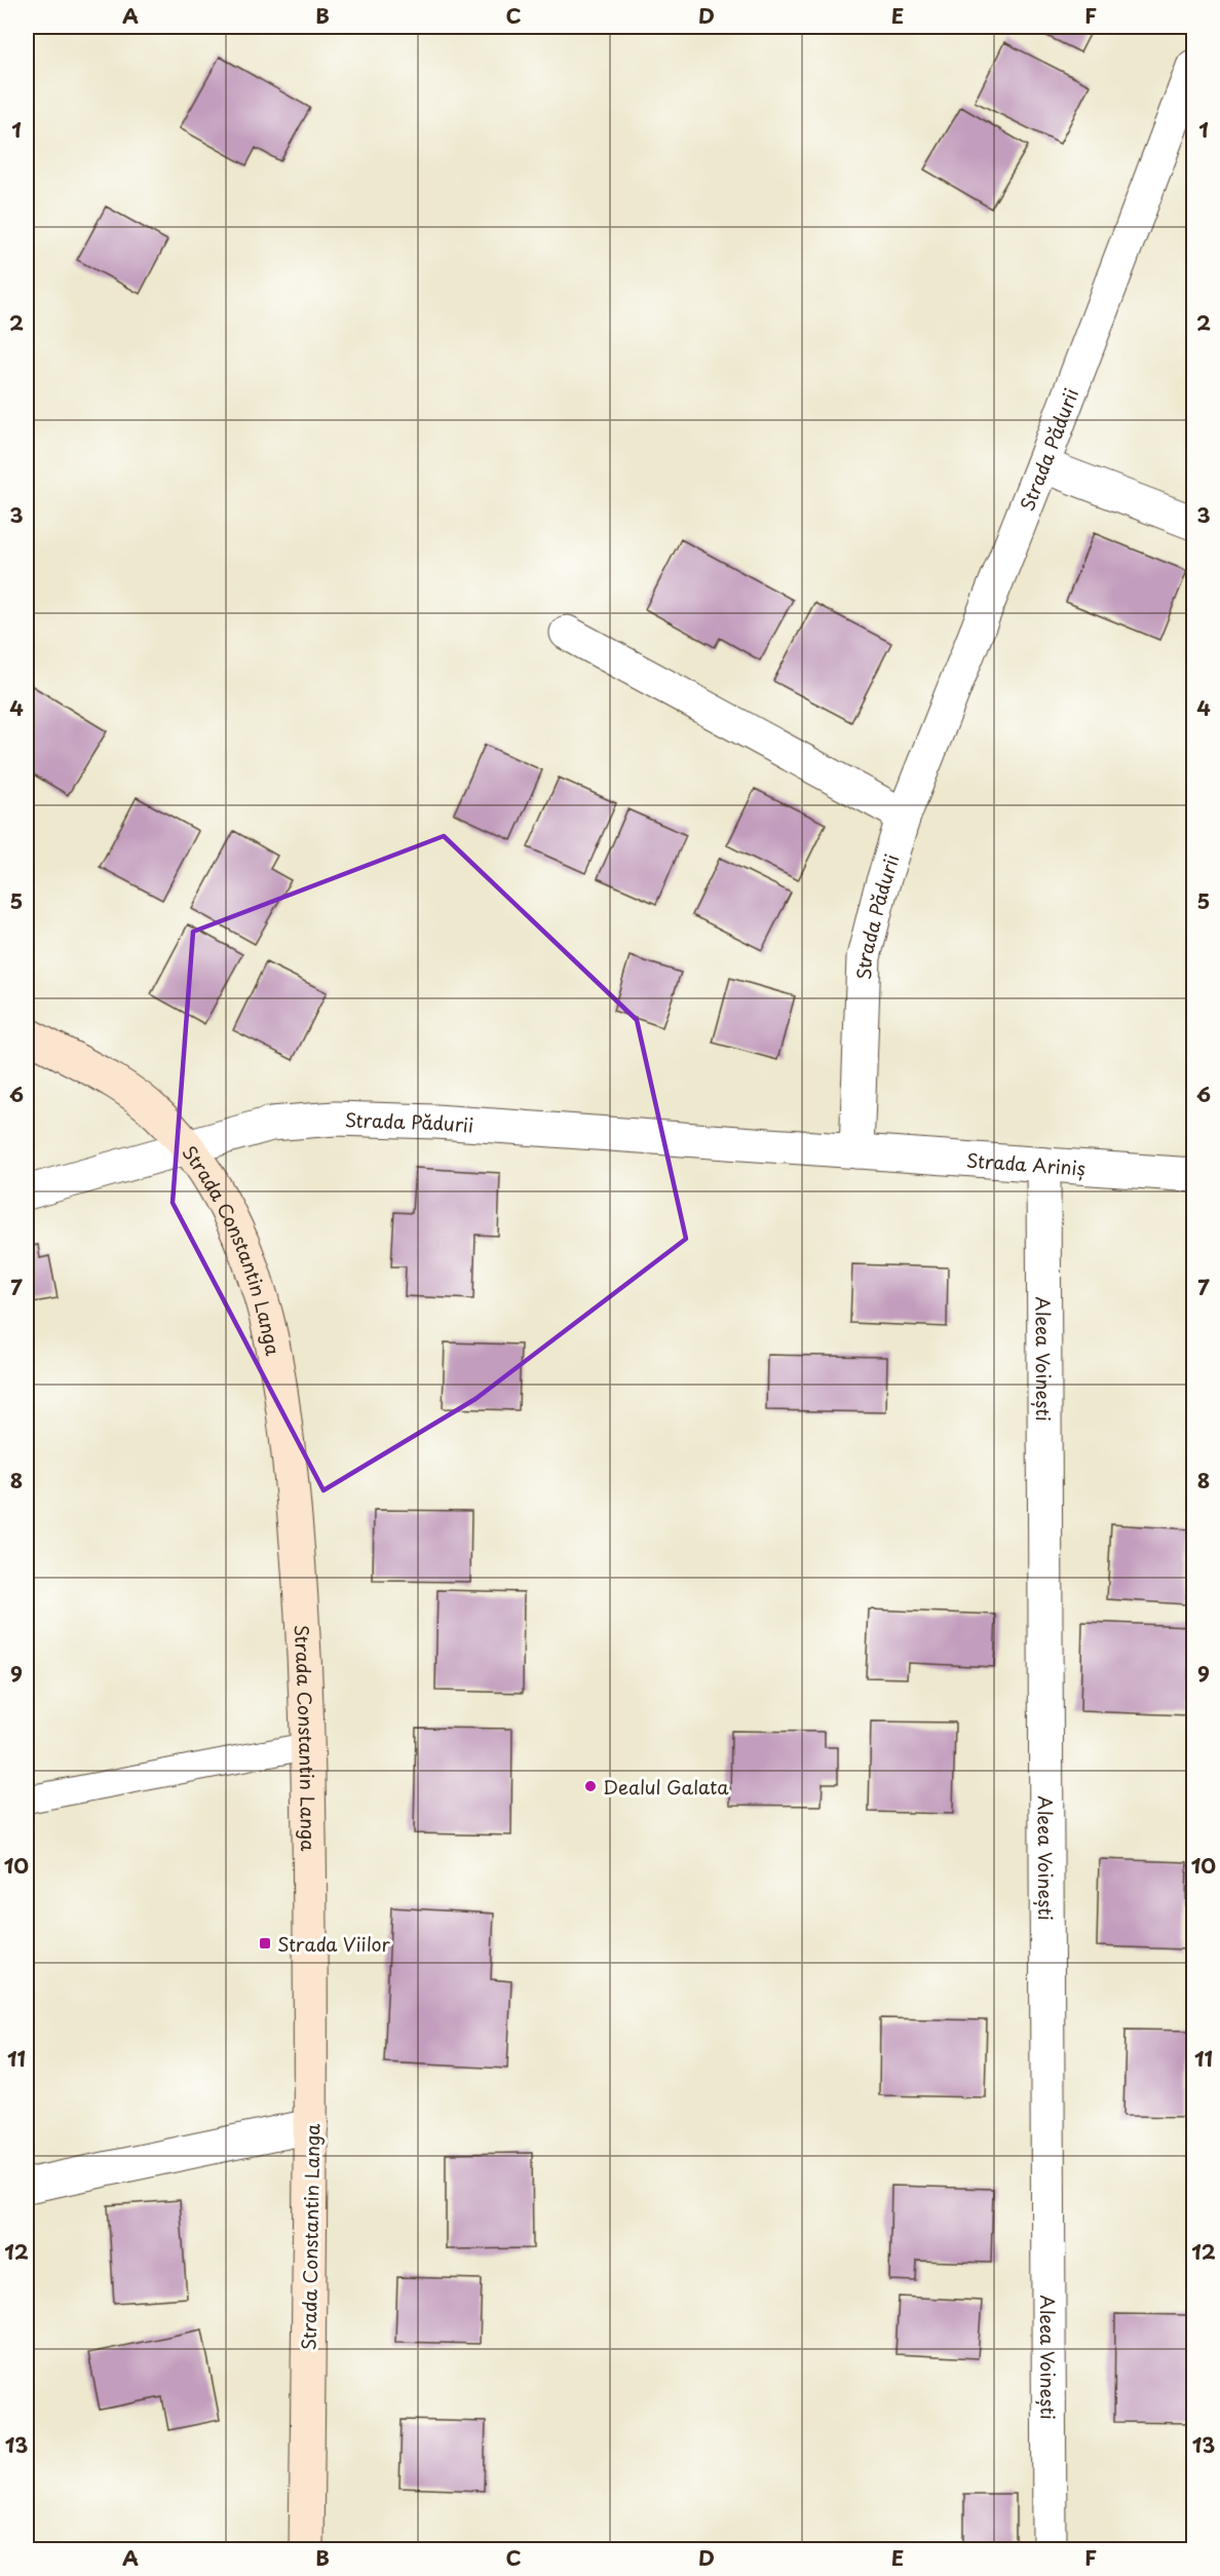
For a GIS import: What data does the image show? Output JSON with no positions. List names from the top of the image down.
{
  "streets": {
    "main road": ["Strada Constantin Langa"],
    "street": ["Strada Pădurii", "Strada Ariniș", "Aleea Voinești"]
  },
  "crossings": [
    ["Strada Pădurii", "Strada Ariniș"],
    ["Strada Pădurii", "Strada Constantin Langa"],
    ["Strada Ariniș", "Aleea Voinești"]
  ],
  "places": {
    "other": ["Dealul Galata"],
    "transit": ["Strada Viilor"]
  },
  "grid": {
    "columns": [
      "A",
      "B",
      "C",
      "D",
      "E",
      "F"
    ],
    "rows": [
      "1",
      "2",
      "3",
      "4",
      "5",
      "6",
      "7",
      "8",
      "9",
      "10",
      "11",
      "12",
      "13"
    ]
  }
}
